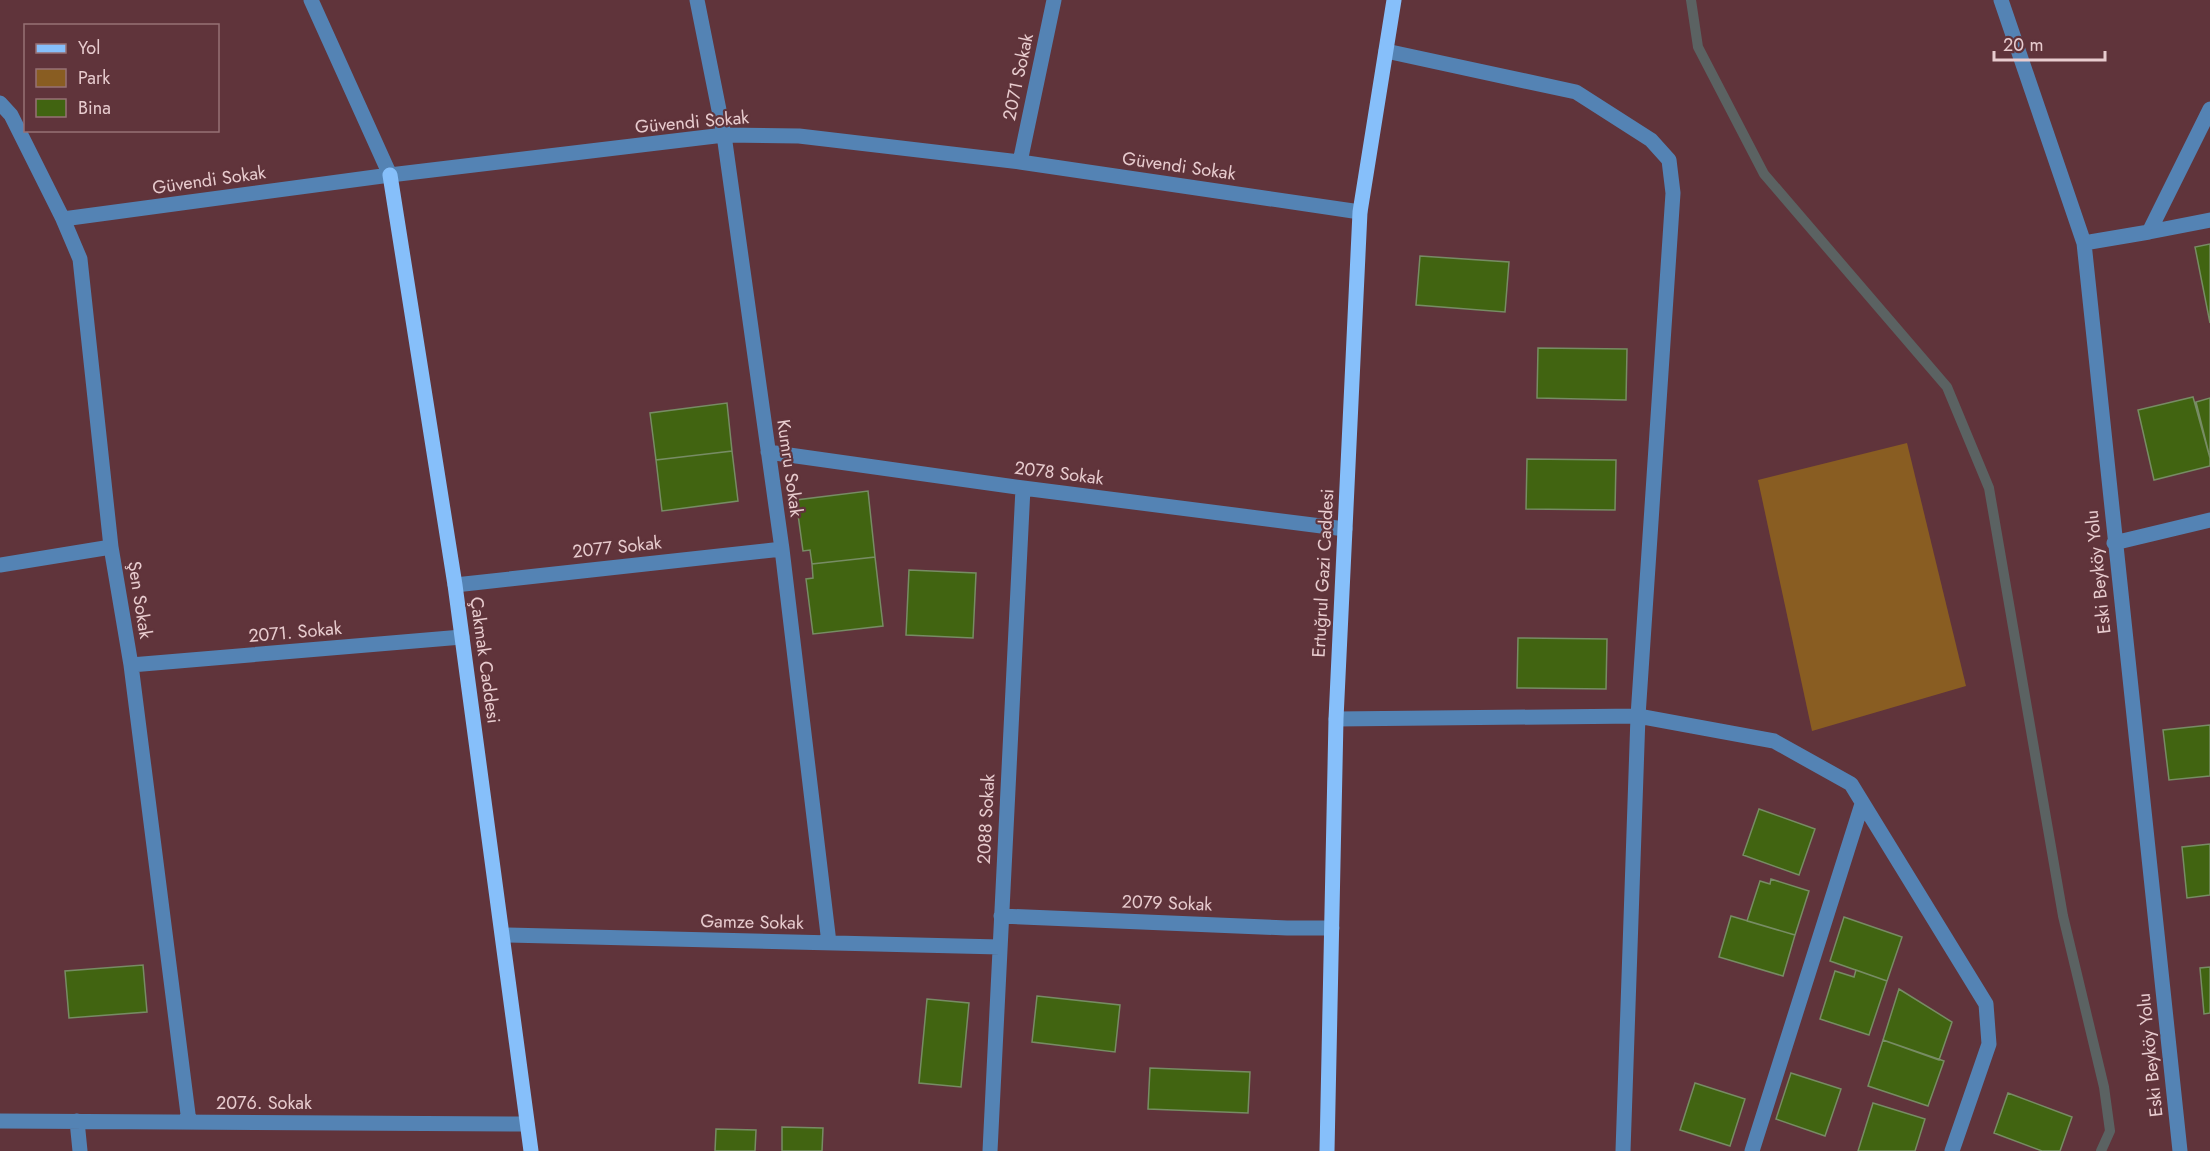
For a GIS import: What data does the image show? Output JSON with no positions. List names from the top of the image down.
{
  "streets": {
    "main road": ["Ertuğrul Gazi Caddesi", "Çakmak Caddesi"],
    "street": [
      "2071 Sokak",
      "Güvendi Sokak",
      "Kumru Sokak",
      "2078 Sokak",
      "2077 Sokak",
      "Eski Beyköy Yolu",
      "Şen Sokak",
      "2071. Sokak",
      "2088 Sokak",
      "2079 Sokak",
      "Gamze Sokak",
      "2076. Sokak"
    ]
  },
  "crossings": [
    ["2071 Sokak", "Güvendi Sokak"],
    ["Güvendi Sokak", "Kumru Sokak"],
    ["Güvendi Sokak", "Ertuğrul Gazi Caddesi"],
    ["Güvendi Sokak", "Şen Sokak"],
    ["Güvendi Sokak", "Çakmak Caddesi"],
    ["Kumru Sokak", "2078 Sokak"],
    ["Kumru Sokak", "2077 Sokak"],
    ["Kumru Sokak", "Gamze Sokak"],
    ["2078 Sokak", "Ertuğrul Gazi Caddesi"],
    ["2078 Sokak", "2088 Sokak"],
    ["2077 Sokak", "Çakmak Caddesi"],
    ["Ertuğrul Gazi Caddesi", "2079 Sokak"],
    ["Şen Sokak", "2071. Sokak"],
    ["Şen Sokak", "2076. Sokak"],
    ["2071. Sokak", "Çakmak Caddesi"],
    ["Çakmak Caddesi", "Gamze Sokak"],
    ["Çakmak Caddesi", "2076. Sokak"],
    ["2088 Sokak", "2079 Sokak"],
    ["2088 Sokak", "Gamze Sokak"]
  ],
  "legend": ["Yol", "Park", "Bina"],
  "scale_bar": "20 m"
}
